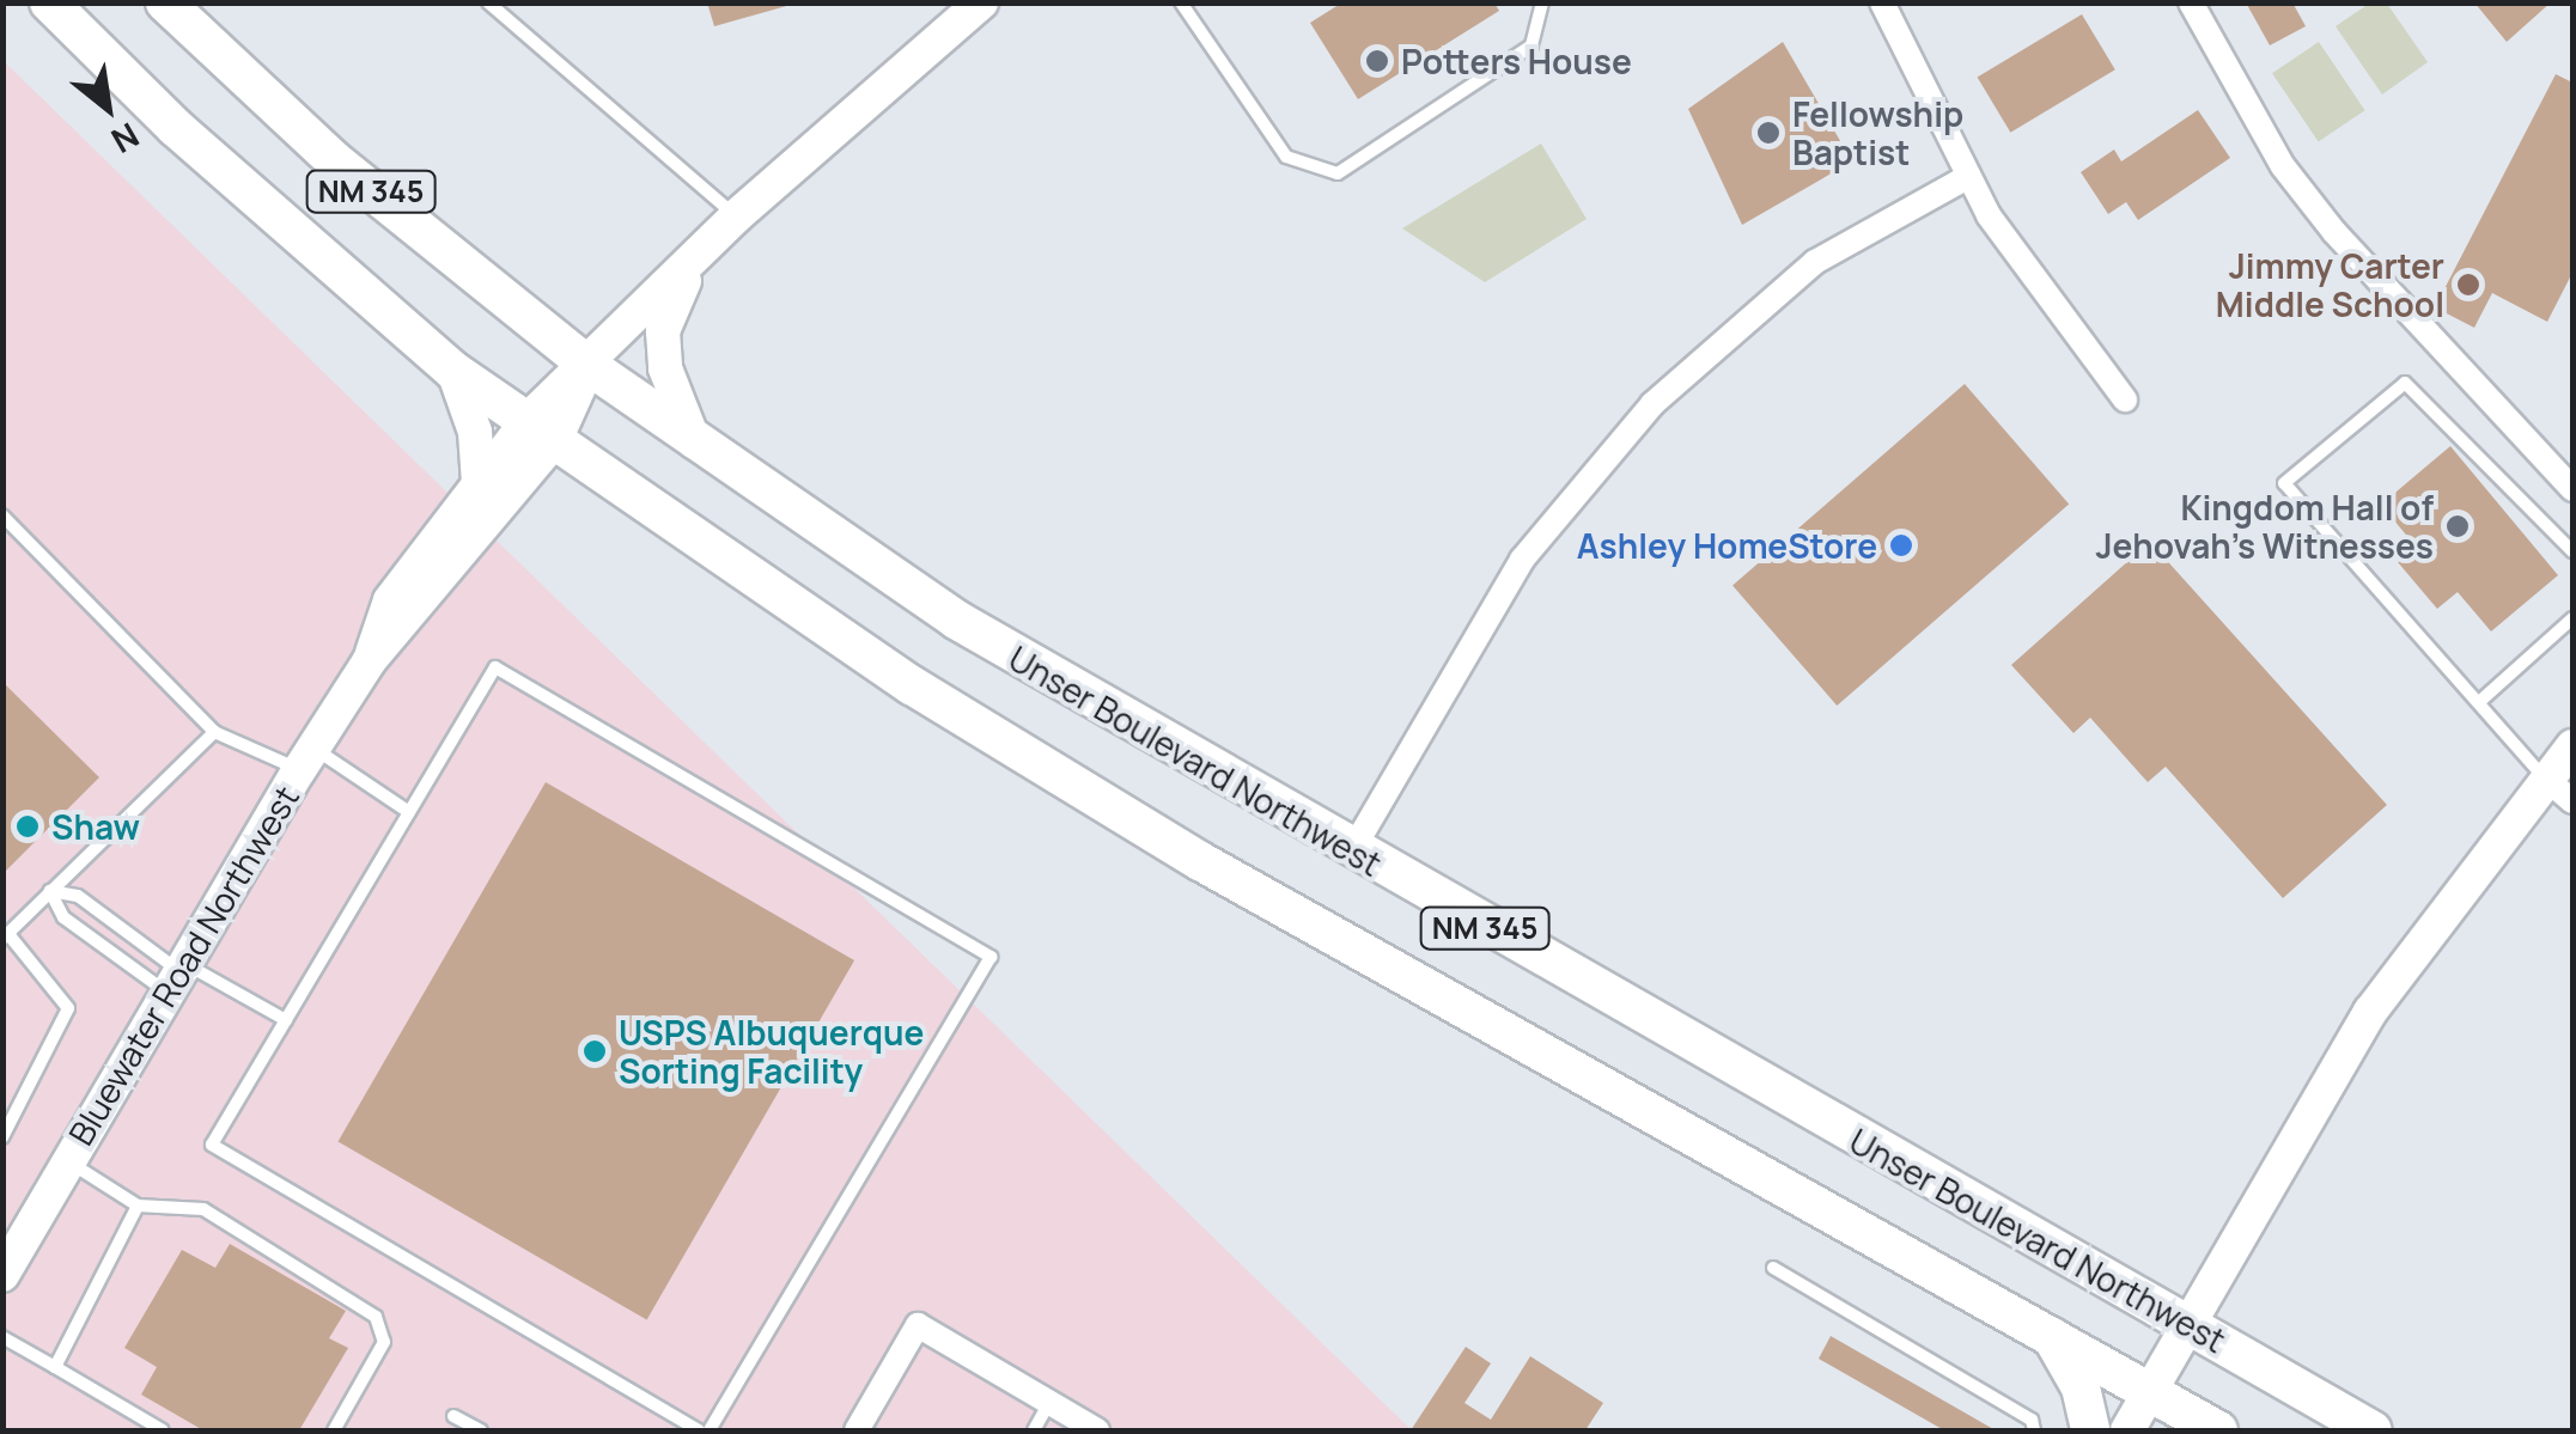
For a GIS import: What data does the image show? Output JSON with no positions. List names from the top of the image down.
{
  "streets": {
    "main road": ["NM 345", "Unser Boulevard Northwest"],
    "street": ["Bluewater Road Northwest"]
  },
  "crossings": [
    ["NM 345", "Bluewater Road Northwest"],
    ["Unser Boulevard Northwest", "Bluewater Road Northwest"]
  ],
  "places": [
    "Potters House",
    "Fellowship Baptist",
    "Jimmy Carter Middle School",
    "Kingdom Hall of Jehovah's Witnesses",
    "Ashley HomeStore",
    "Shaw",
    "USPS Albuquerque Sorting Facility"
  ],
  "north": "bottom right"
}
